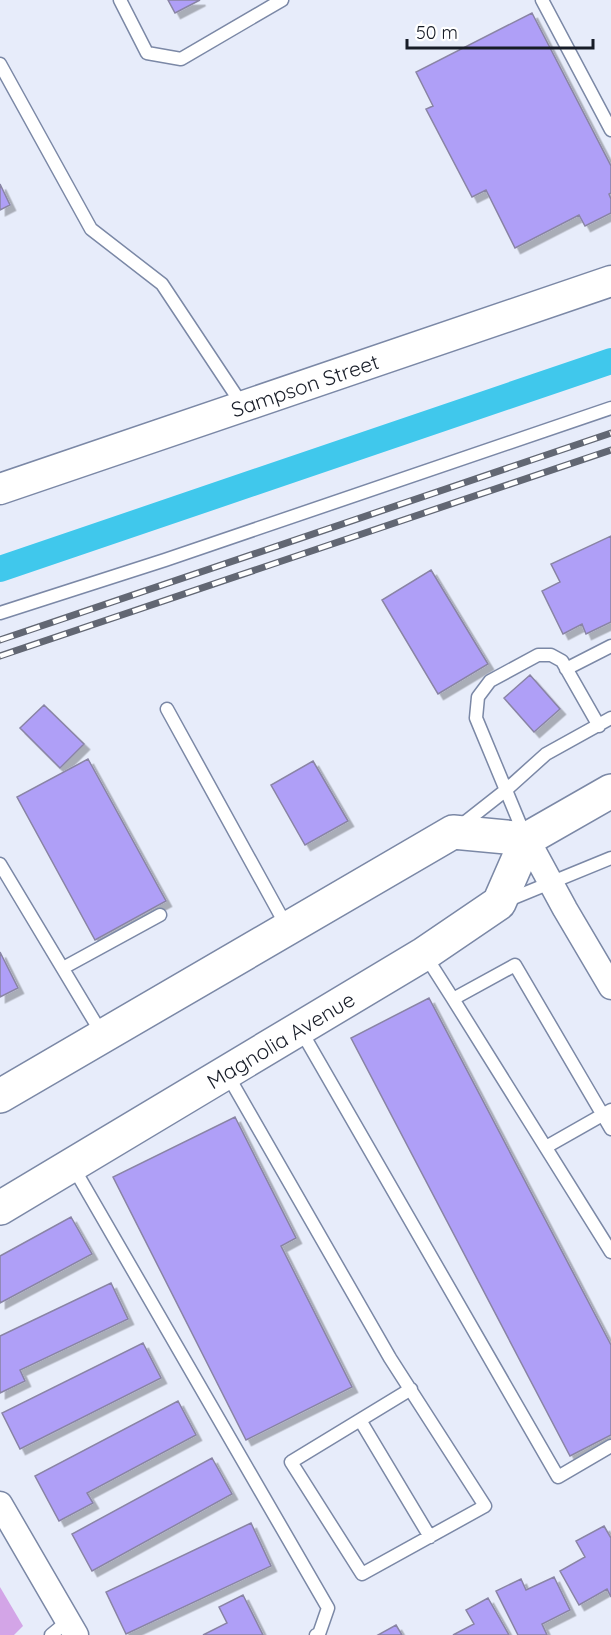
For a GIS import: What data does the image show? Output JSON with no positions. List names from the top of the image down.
{
  "streets": {
    "main road": ["Magnolia Avenue"],
    "street": ["Sampson Street"]
  },
  "scale_bar": "50 m"
}
